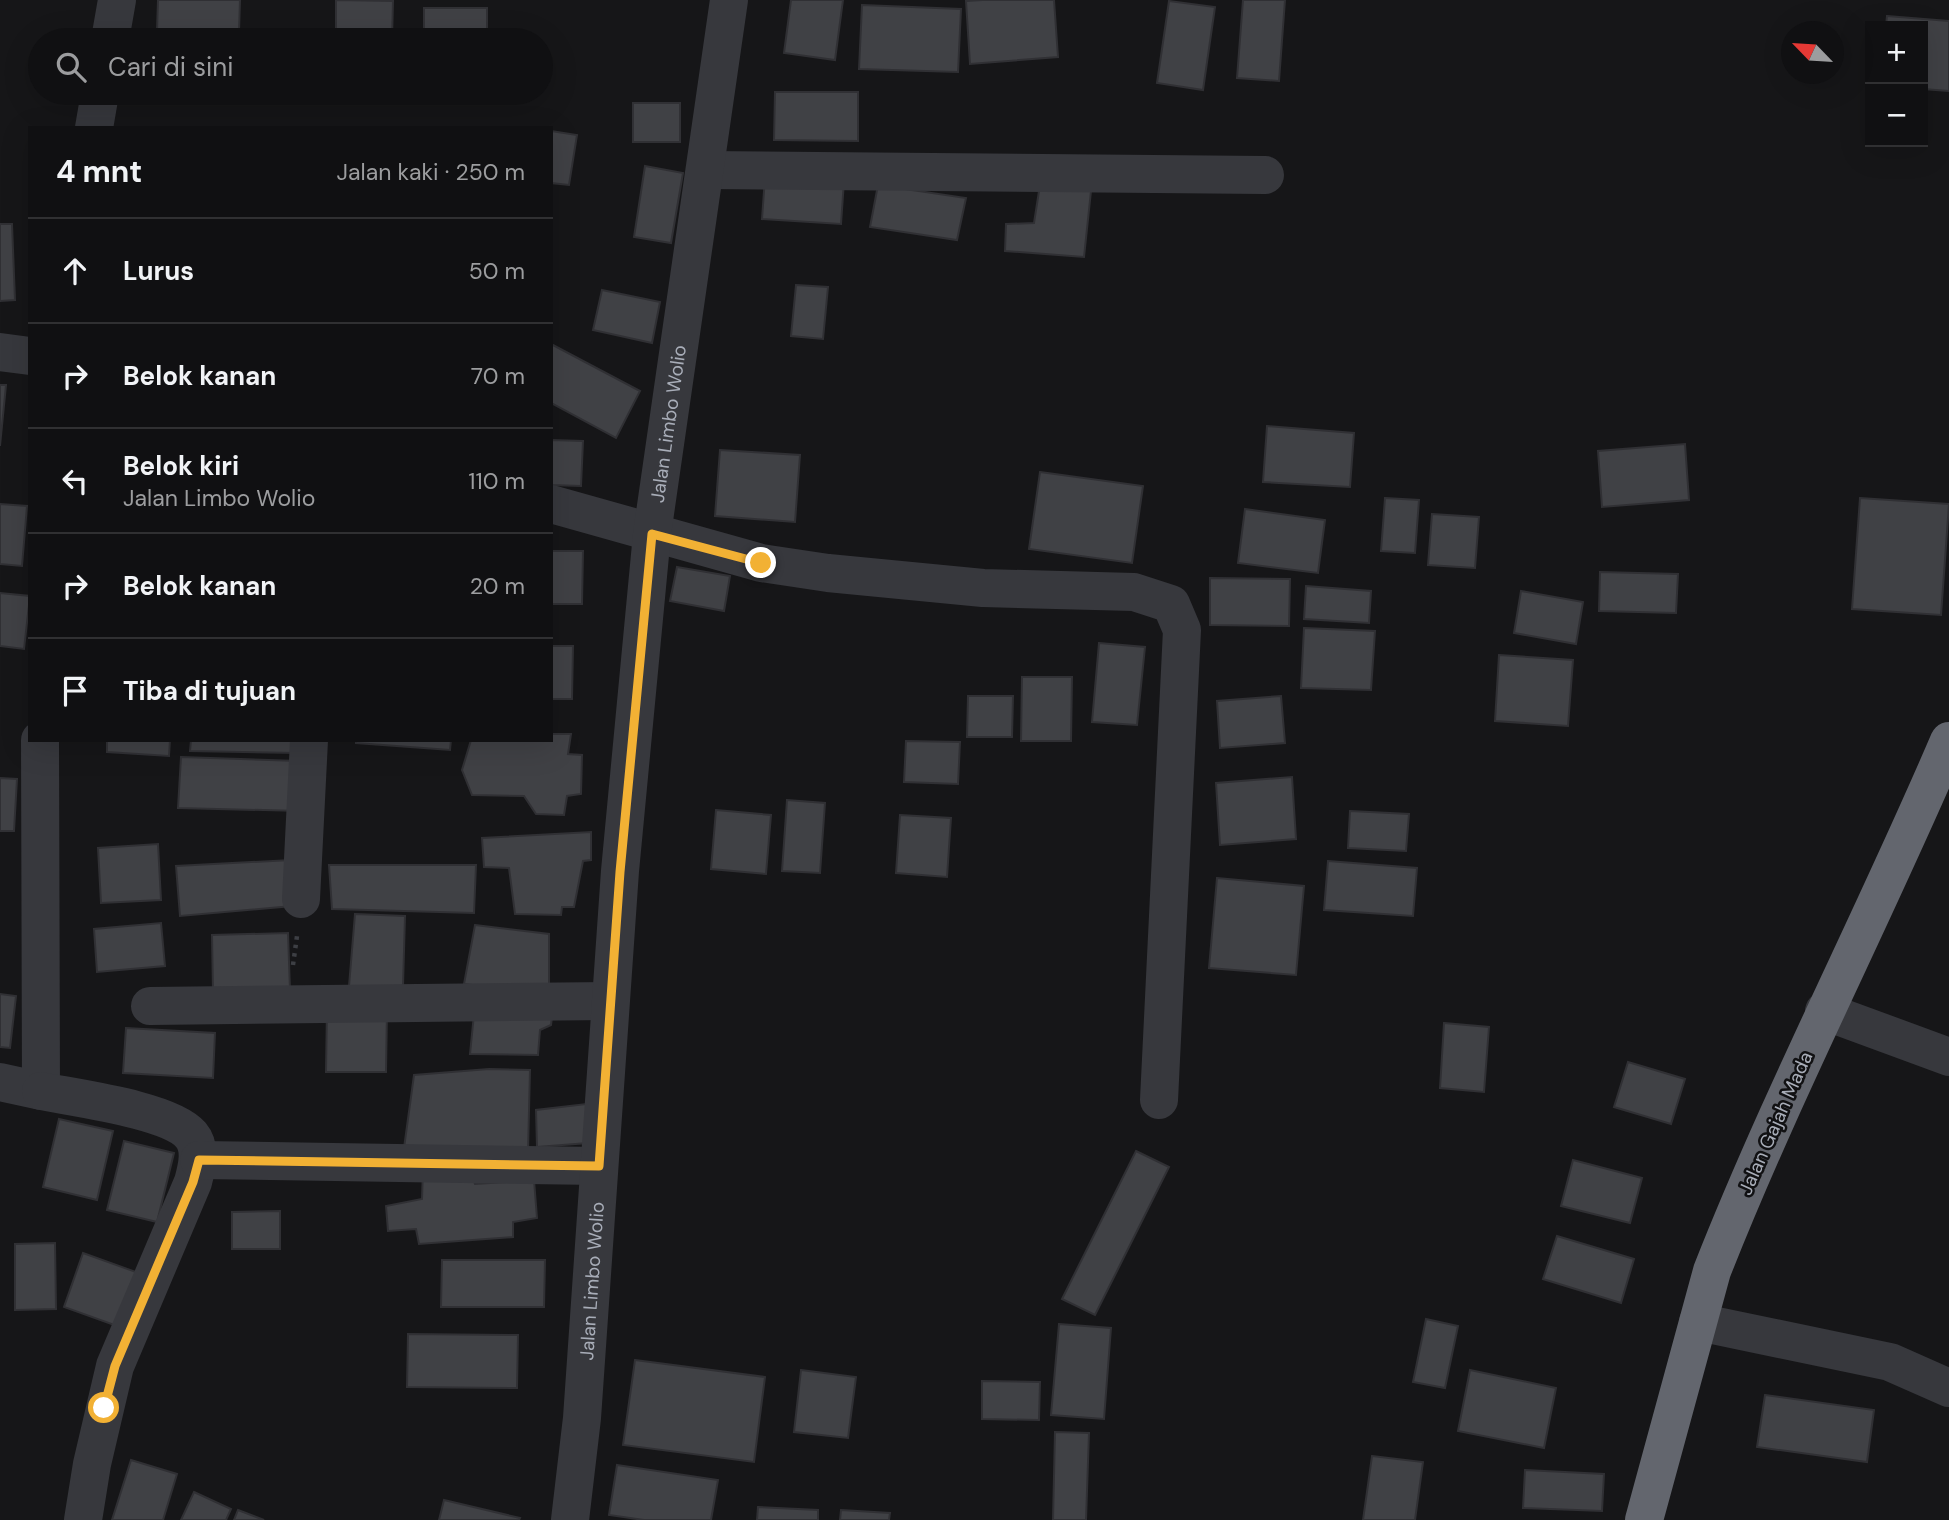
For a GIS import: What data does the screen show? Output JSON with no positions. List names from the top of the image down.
{
  "streets": {
    "highway": ["Jalan Gajah Mada"],
    "street": ["Jalan Limbo Wolio"]
  },
  "north": "top left",
  "page": {
    "map_buttons": ["+", "−"],
    "search": "Cari di sini",
    "heading": ["4 mnt", "Jalan kaki · 250 m"],
    "list": [
      ["Lurus", "50 m"],
      ["Belok kanan", "70 m"],
      ["Belok kiri", "Jalan Limbo Wolio", "110 m"],
      ["Belok kanan", "20 m"],
      "Tiba di tujuan"
    ]
  }
}
